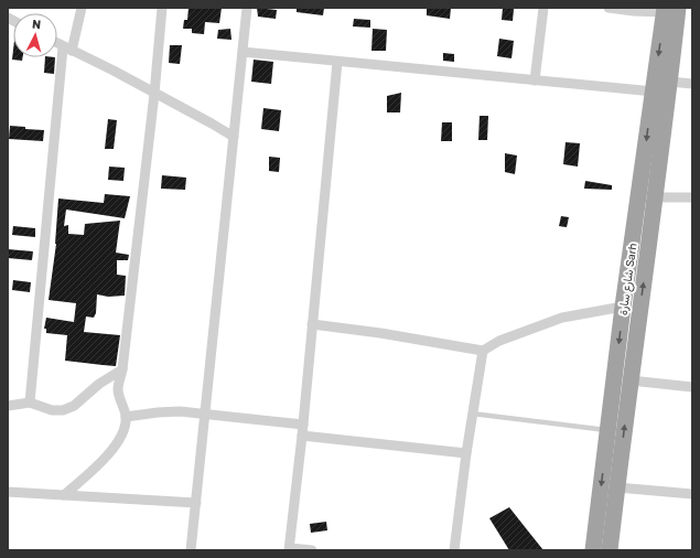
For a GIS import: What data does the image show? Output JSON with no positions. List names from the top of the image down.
{
  "streets": {
    "highway": ["شارع سارة Sarh"]
  },
  "north": "top"
}
